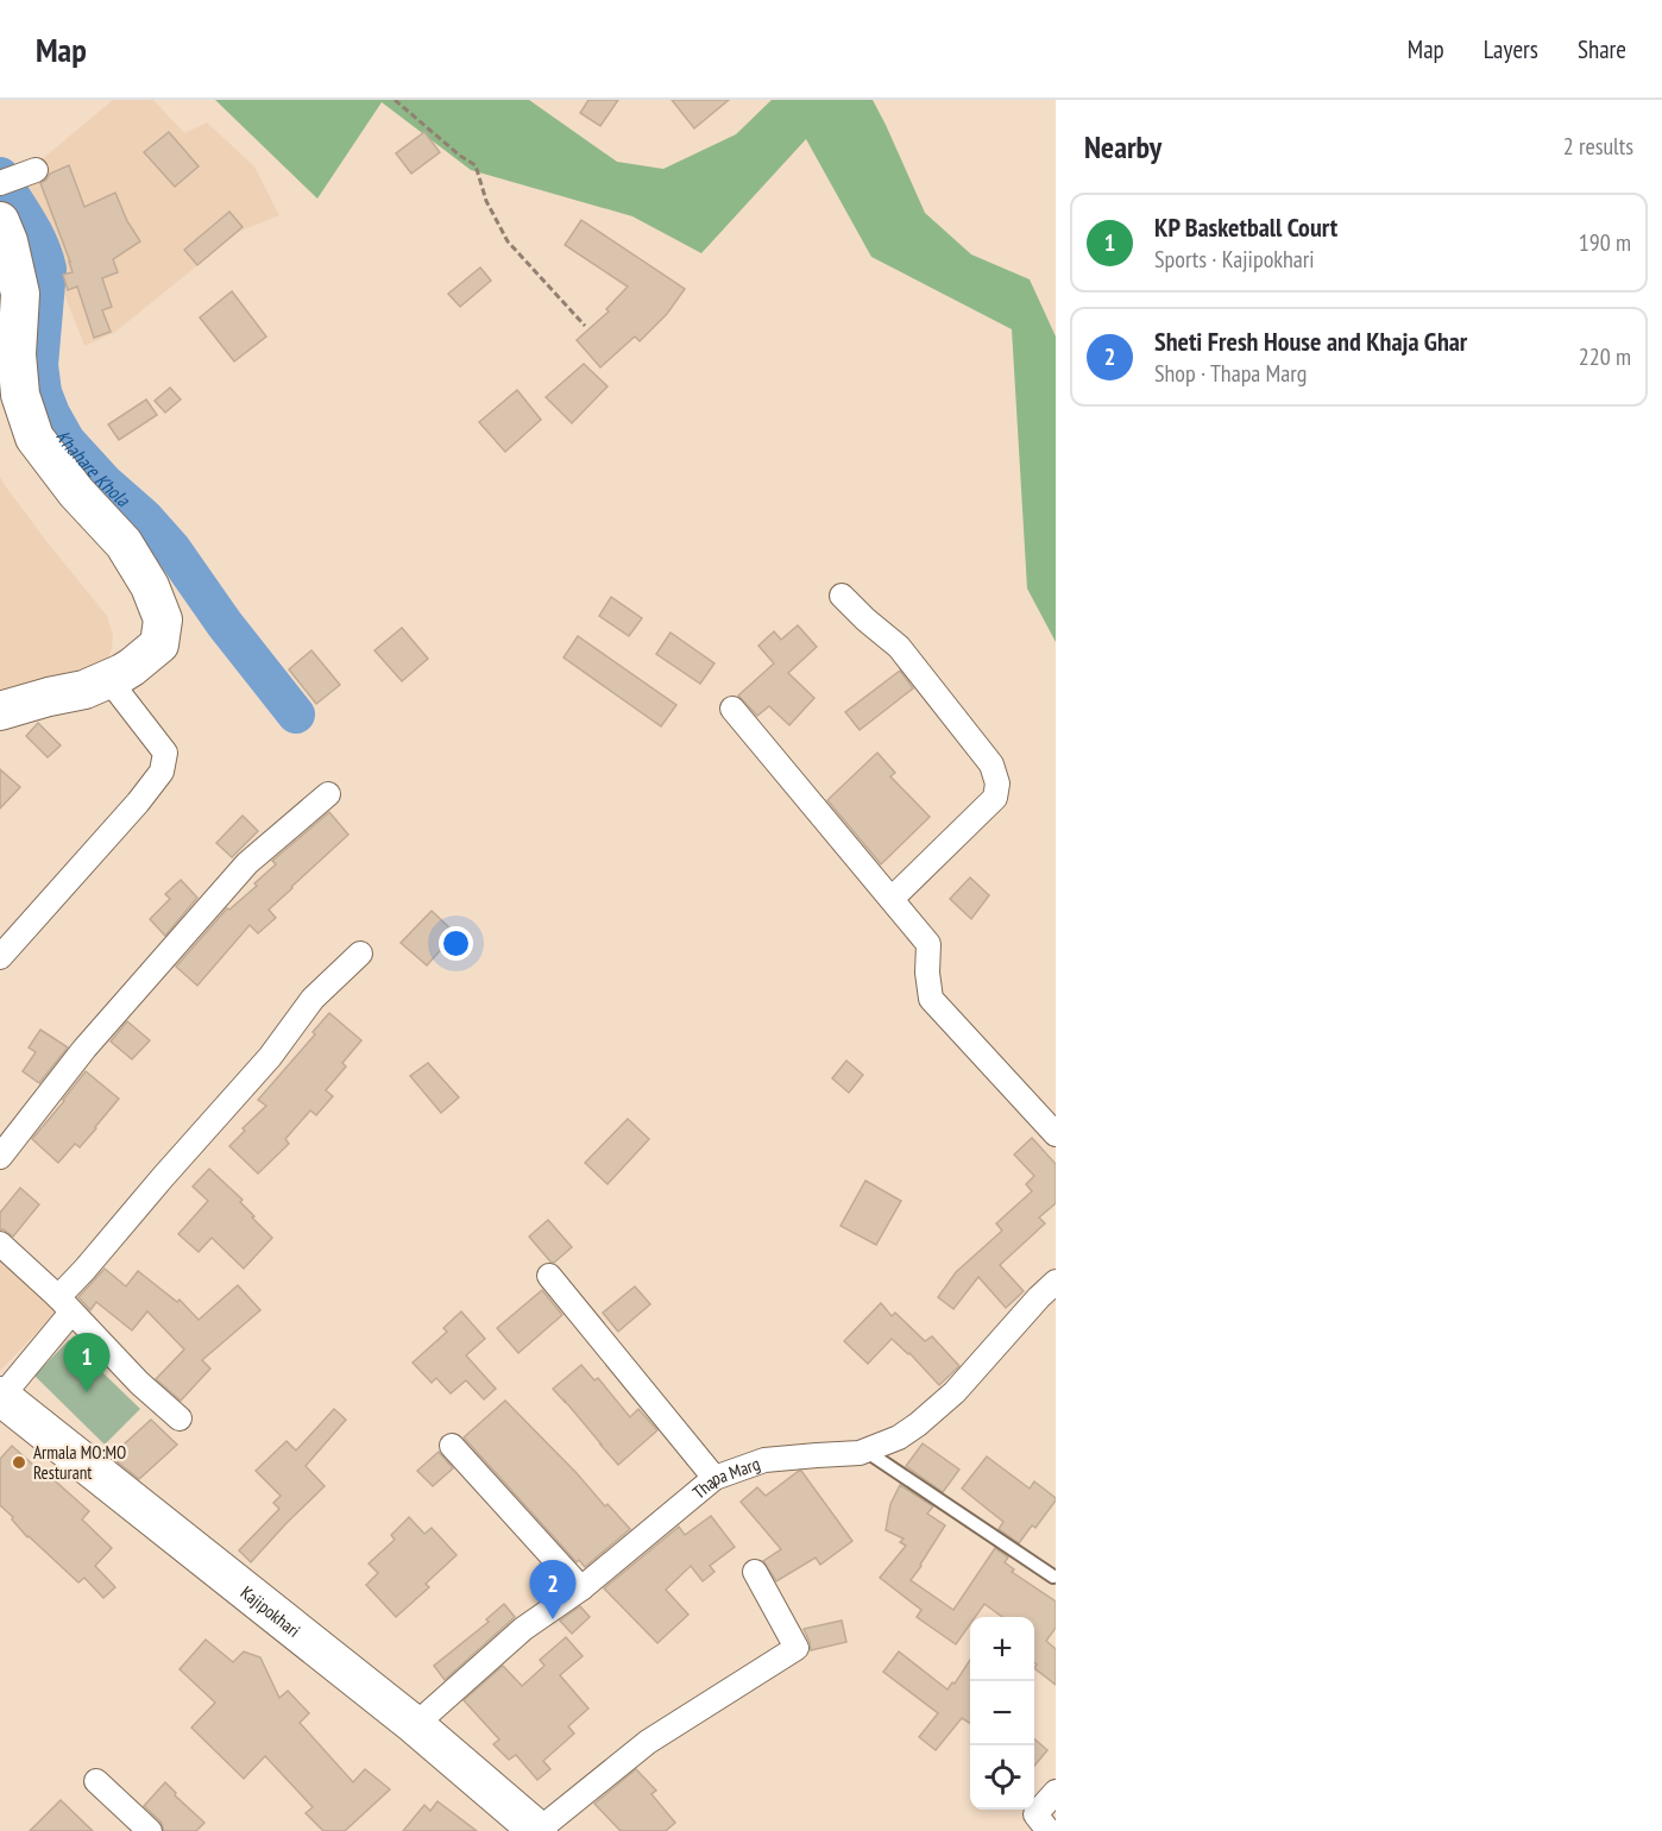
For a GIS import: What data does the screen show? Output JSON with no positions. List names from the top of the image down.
{
  "streets": {
    "main road": ["Kajipokhari"],
    "street": ["Thapa Marg"]
  },
  "crossings": [
    ["Thapa Marg", "Kajipokhari"]
  ],
  "water": ["Khahare Khola"],
  "places": ["Armala MO:MO Resturant"],
  "page": {
    "header": "Map",
    "nav": ["Map", "Layers", "Share"],
    "heading": ["Nearby", "2 results"],
    "list": [
      {
        "mark": "1",
        "name": "KP Basketball Court",
        "note": "Sports · Kajipokhari",
        "value": "190 m"
      },
      {
        "mark": "2",
        "name": "Sheti Fresh House and Khaja Ghar",
        "note": "Shop · Thapa Marg",
        "value": "220 m"
      }
    ],
    "pins": ["1", "2"],
    "map_buttons": ["+", "−"]
  }
}
